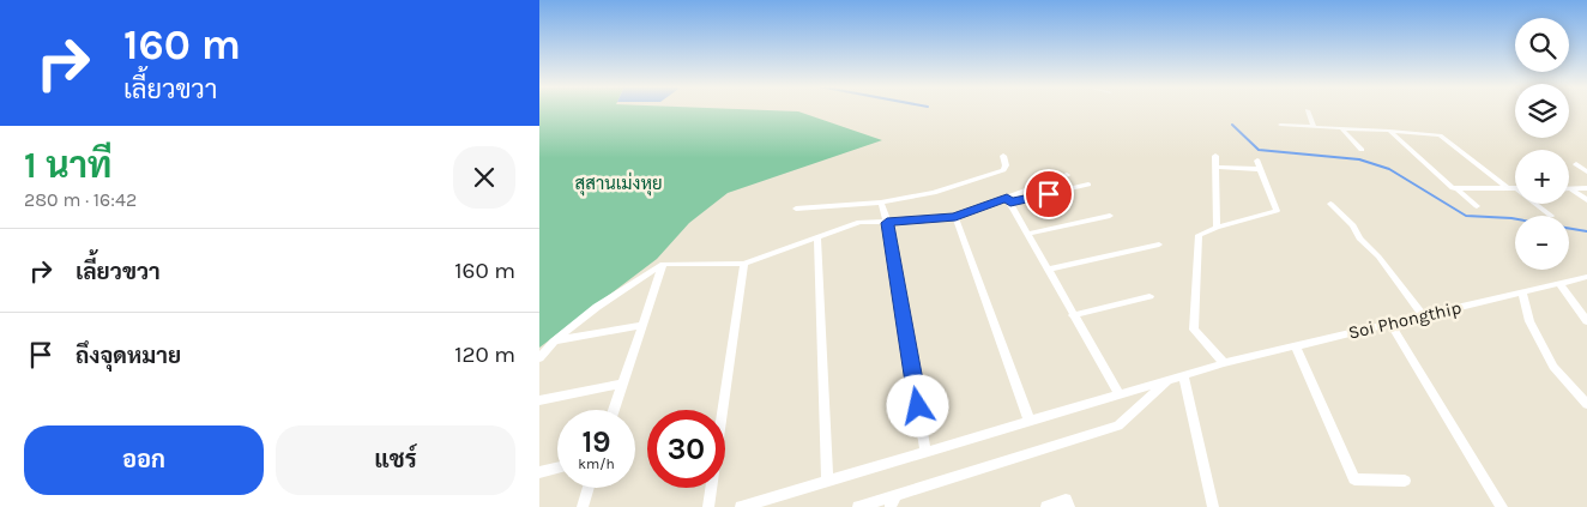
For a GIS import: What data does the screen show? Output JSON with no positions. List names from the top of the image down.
{
  "streets": {
    "street": ["Soi Phongthip"]
  },
  "parks": ["สุสานเม่งหุย"],
  "page": {
    "turn": ["160 m", "เลี้ยวขวา"],
    "map_buttons": ["+", "−"],
    "heading": ["1 นาที", "280 m · 16:42"],
    "list": [
      {
        "name": "เลี้ยวขวา",
        "value": "160 m"
      },
      {
        "name": "ถึงจุดหมาย",
        "value": "120 m"
      }
    ],
    "speed": "19 km/h",
    "limit": "30",
    "buttons": ["ออก", "แชร์"]
  }
}
